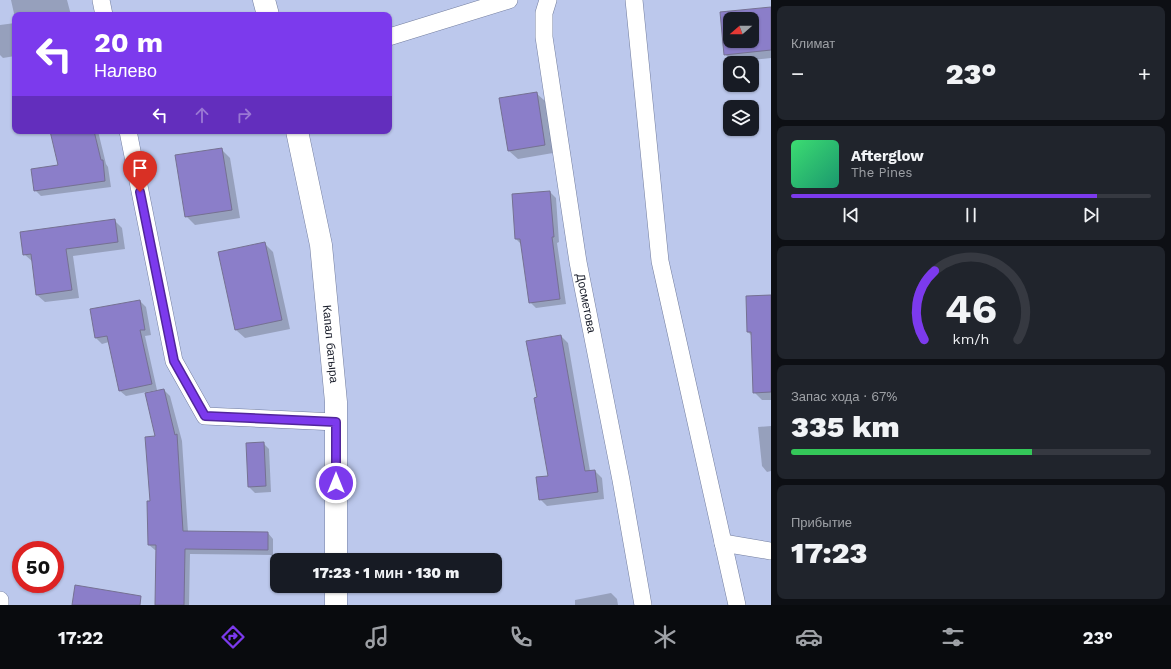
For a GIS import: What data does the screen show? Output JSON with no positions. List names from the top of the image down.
{
  "streets": {
    "main road": ["Капал батыра"],
    "street": ["Досметова"]
  },
  "north": "left",
  "page": {
    "tile": [
      "Климат",
      ["Запас хода · 67%", "335 km"],
      ["Прибытие", "17:23"]
    ],
    "turn": ["20 m", "Налево"],
    "heat": ["−", "23°", "+"],
    "song": ["Afterglow", "The Pines"],
    "limit": "50",
    "trip": "17:23 · 1 мин · 130 m",
    "tabs": ["17:22", "23°"],
    "gauge": ["46", "km/h"]
  }
}
